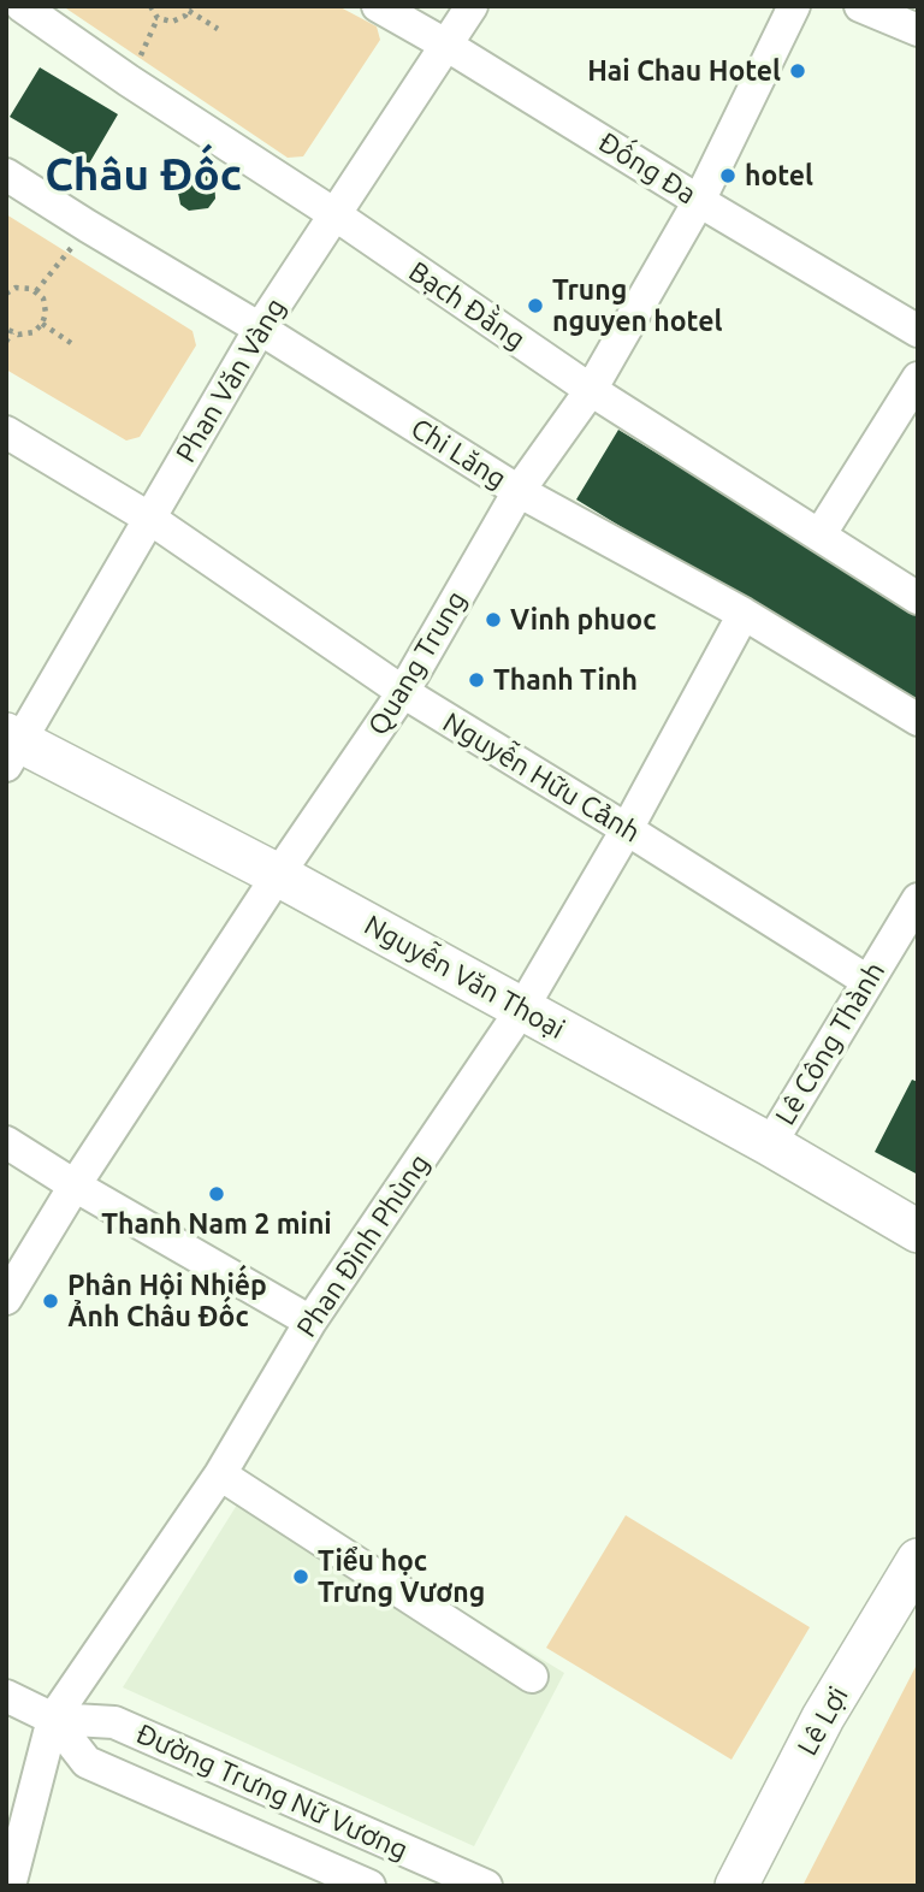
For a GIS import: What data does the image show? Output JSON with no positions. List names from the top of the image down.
{
  "streets": {
    "main road": ["Nguyễn Văn Thoại", "Lê Lợi"],
    "street": [
      "Đống Đa",
      "Bạch Đằng",
      "Phan Văn Vàng",
      "Chi Lăng",
      "Quang Trung",
      "Nguyễn Hữu Cảnh",
      "Lê Công Thành",
      "Phan Đình Phùng",
      "Đường Trưng Nữ Vương"
    ]
  },
  "crossings": [
    ["Đống Đa", "Phan Văn Vàng"],
    ["Đống Đa", "Quang Trung"],
    ["Bạch Đằng", "Phan Văn Vàng"],
    ["Bạch Đằng", "Quang Trung"],
    ["Phan Văn Vàng", "Chi Lăng"],
    ["Phan Văn Vàng", "Nguyễn Hữu Cảnh"],
    ["Phan Văn Vàng", "Nguyễn Văn Thoại"],
    ["Chi Lăng", "Quang Trung"],
    ["Chi Lăng", "Phan Đình Phùng"],
    ["Quang Trung", "Nguyễn Hữu Cảnh"],
    ["Quang Trung", "Nguyễn Văn Thoại"],
    ["Nguyễn Hữu Cảnh", "Lê Công Thành"],
    ["Nguyễn Hữu Cảnh", "Phan Đình Phùng"],
    ["Nguyễn Văn Thoại", "Lê Công Thành"],
    ["Nguyễn Văn Thoại", "Phan Đình Phùng"],
    ["Phan Đình Phùng", "Đường Trưng Nữ Vương"]
  ],
  "districts": ["Châu Đốc"],
  "places": [
    "Hai Chau Hotel",
    "hotel",
    "Trung nguyen hotel",
    "Vinh phuoc",
    "Thanh Tinh",
    "Thanh Nam 2 mini",
    "Phân Hội Nhiếp Ảnh Châu Đốc",
    "Tiểu học Trưng Vương"
  ]
}
